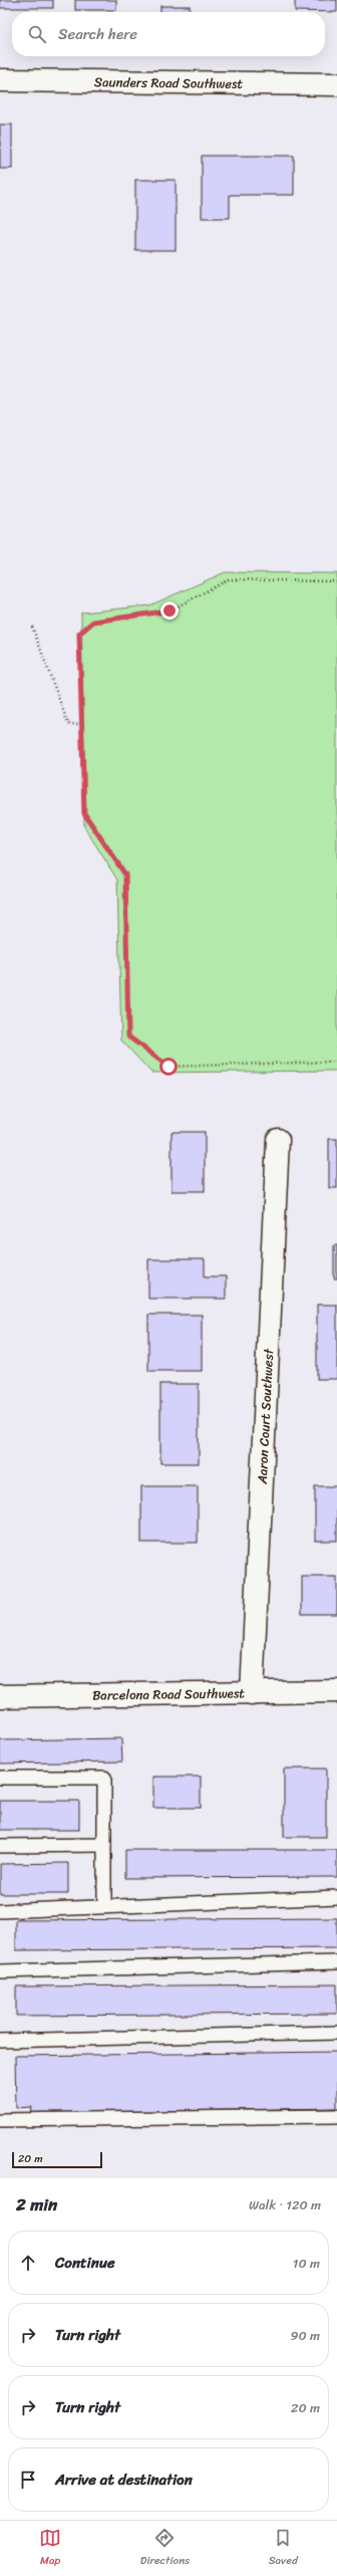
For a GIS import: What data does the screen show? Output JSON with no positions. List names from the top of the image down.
{
  "streets": {
    "street": ["Saunders Road Southwest", "Aaron Court Southwest", "Barcelona Road Southwest"]
  },
  "crossings": [
    ["Aaron Court Southwest", "Barcelona Road Southwest"]
  ],
  "scale_bar": "20 m",
  "page": {
    "search": "Search here",
    "scale": "20 m",
    "heading": ["2 min", "Walk · 120 m"],
    "list": [
      ["Continue", "10 m"],
      ["Turn right", "90 m"],
      ["Turn right", "20 m"],
      "Arrive at destination"
    ],
    "nav": ["Map", "Directions", "Saved"]
  }
}
